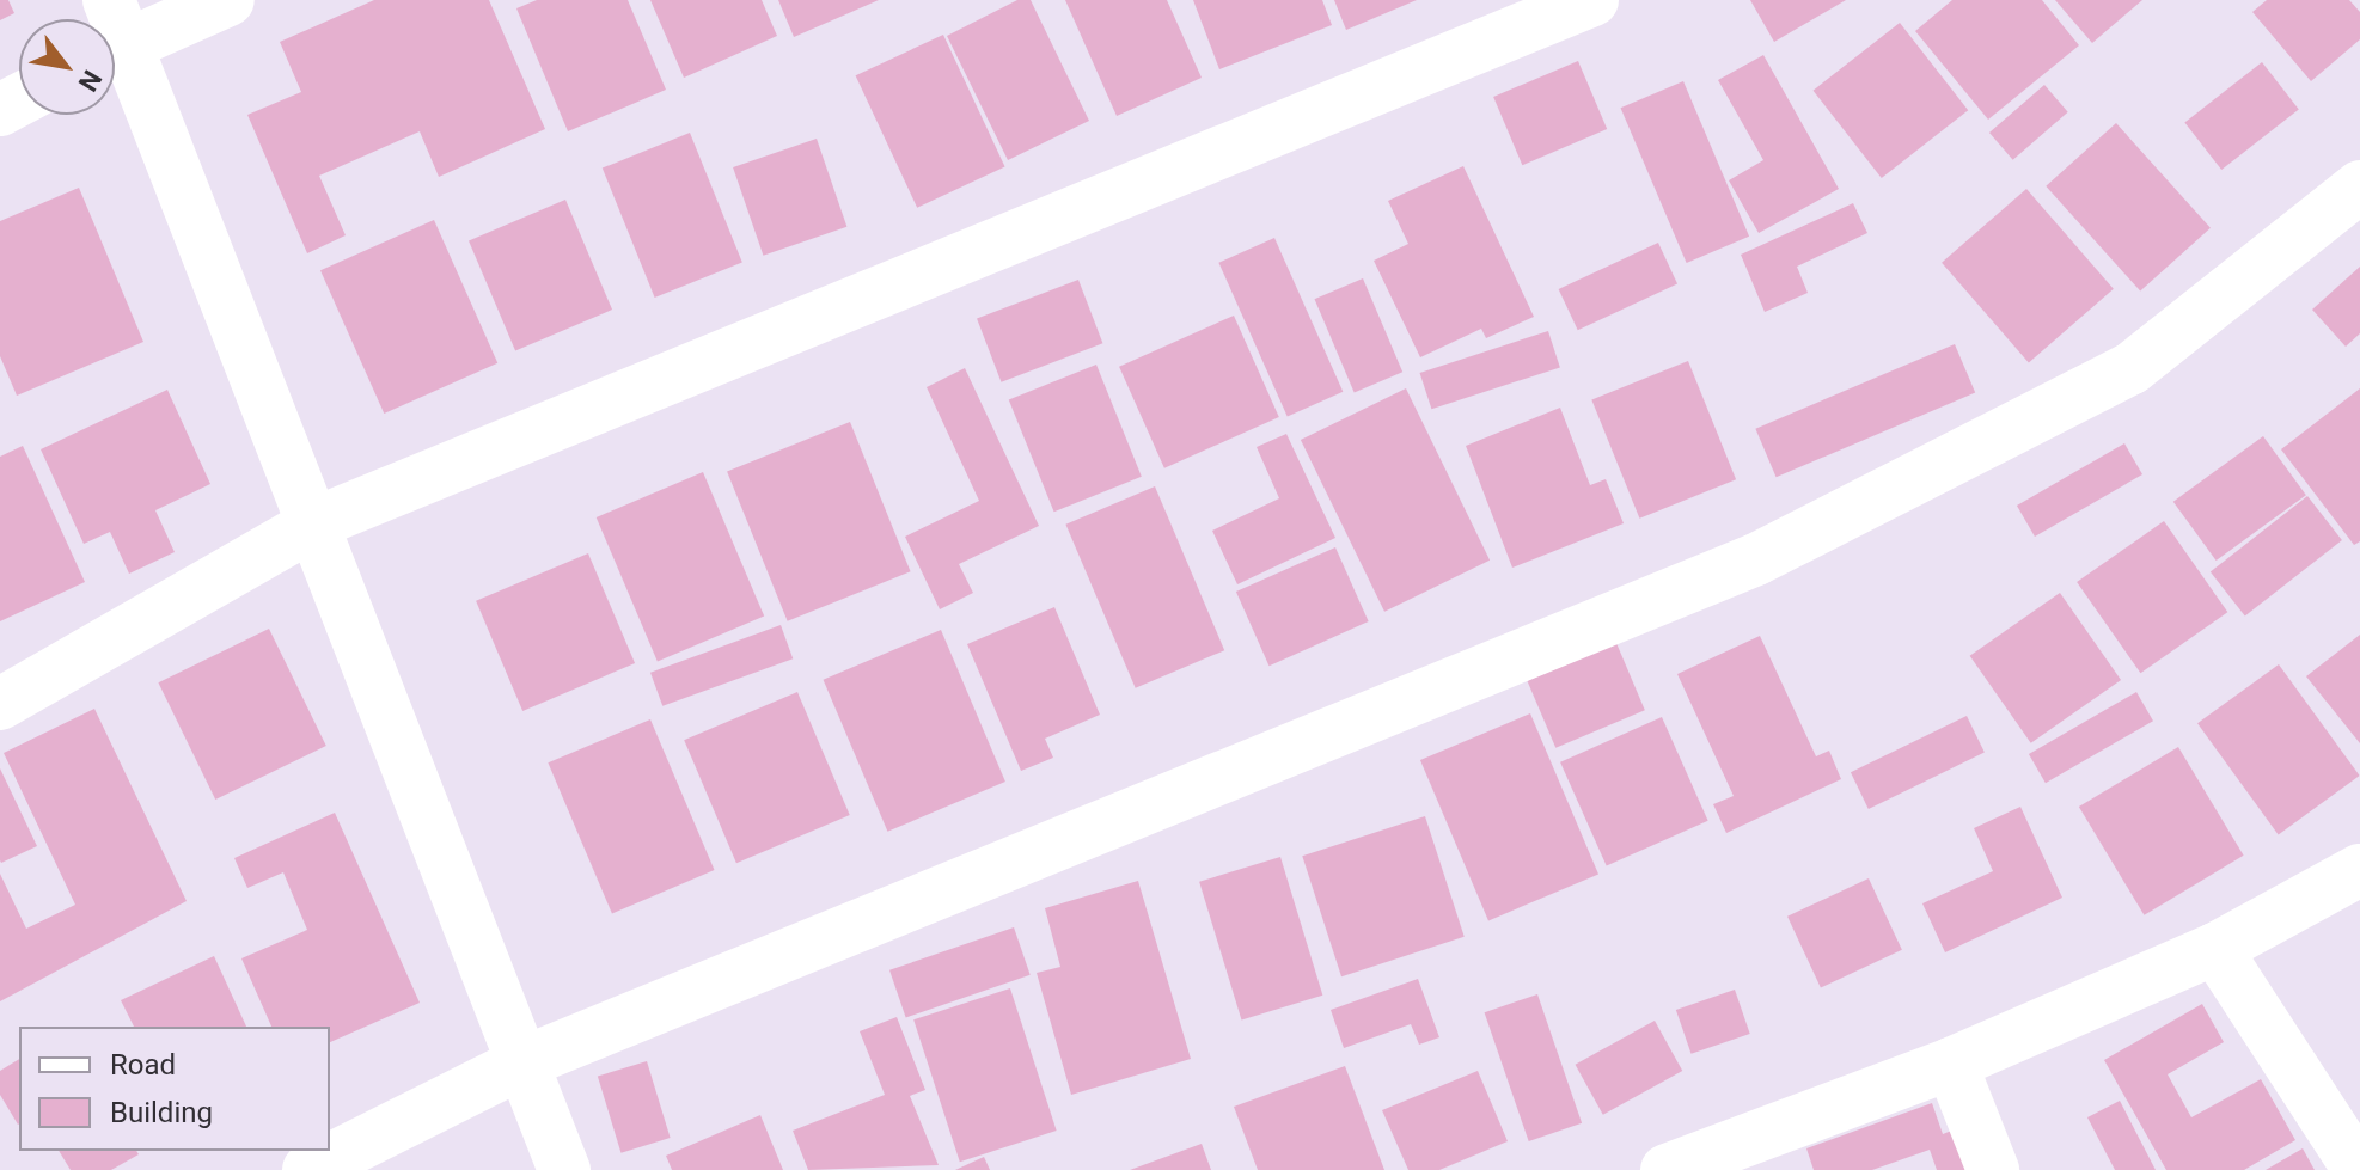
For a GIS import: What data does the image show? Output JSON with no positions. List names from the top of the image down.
{
  "legend": ["Road", "Building"],
  "north": "bottom right"
}
